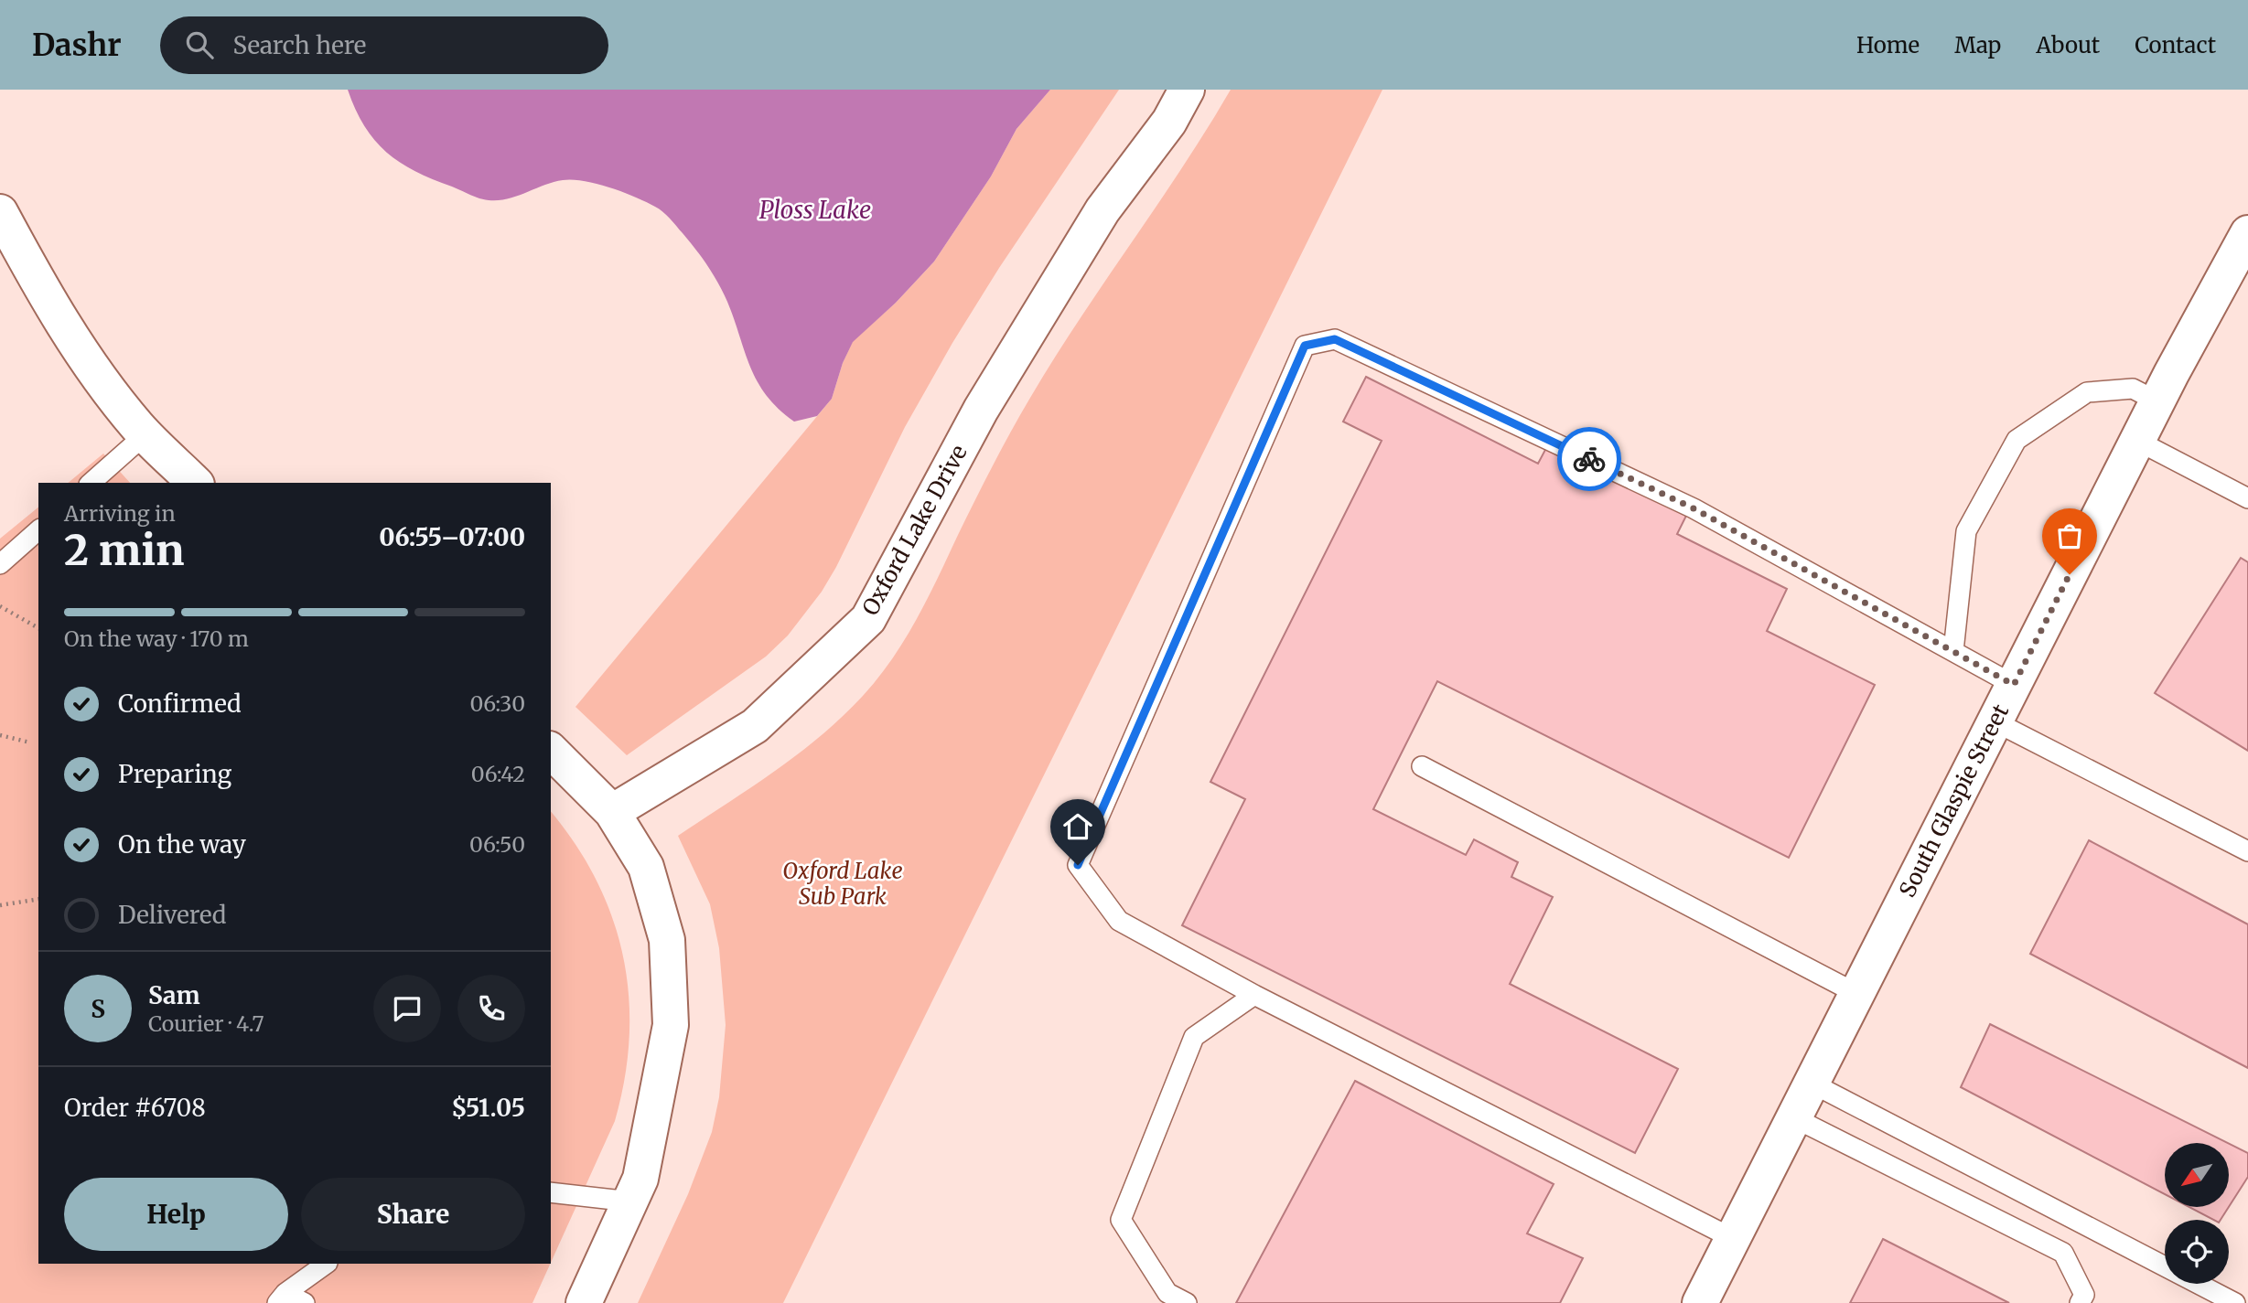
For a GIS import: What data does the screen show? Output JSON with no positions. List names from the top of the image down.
{
  "streets": {
    "street": ["Oxford Lake Drive", "South Glaspie Street"]
  },
  "water": ["Ploss Lake"],
  "parks": ["Oxford Lake Sub Park"],
  "north": "bottom left",
  "page": {
    "header": "Dashr",
    "search": "Search here",
    "nav": [
      "Home",
      "Map",
      "About",
      "Contact"
    ],
    "heading": ["2 min", "Arriving in", "06:55–07:00"],
    "panel": [
      "Sam",
      "Courier · 4.7",
      "Order #6708",
      "$51.05"
    ],
    "bar": "On the way · 170 m",
    "list": [
      ["Confirmed", "06:30"],
      ["Preparing", "06:42"],
      ["On the way", "06:50"],
      "Delivered"
    ],
    "round": "S",
    "buttons": ["Help", "Share"]
  }
}
